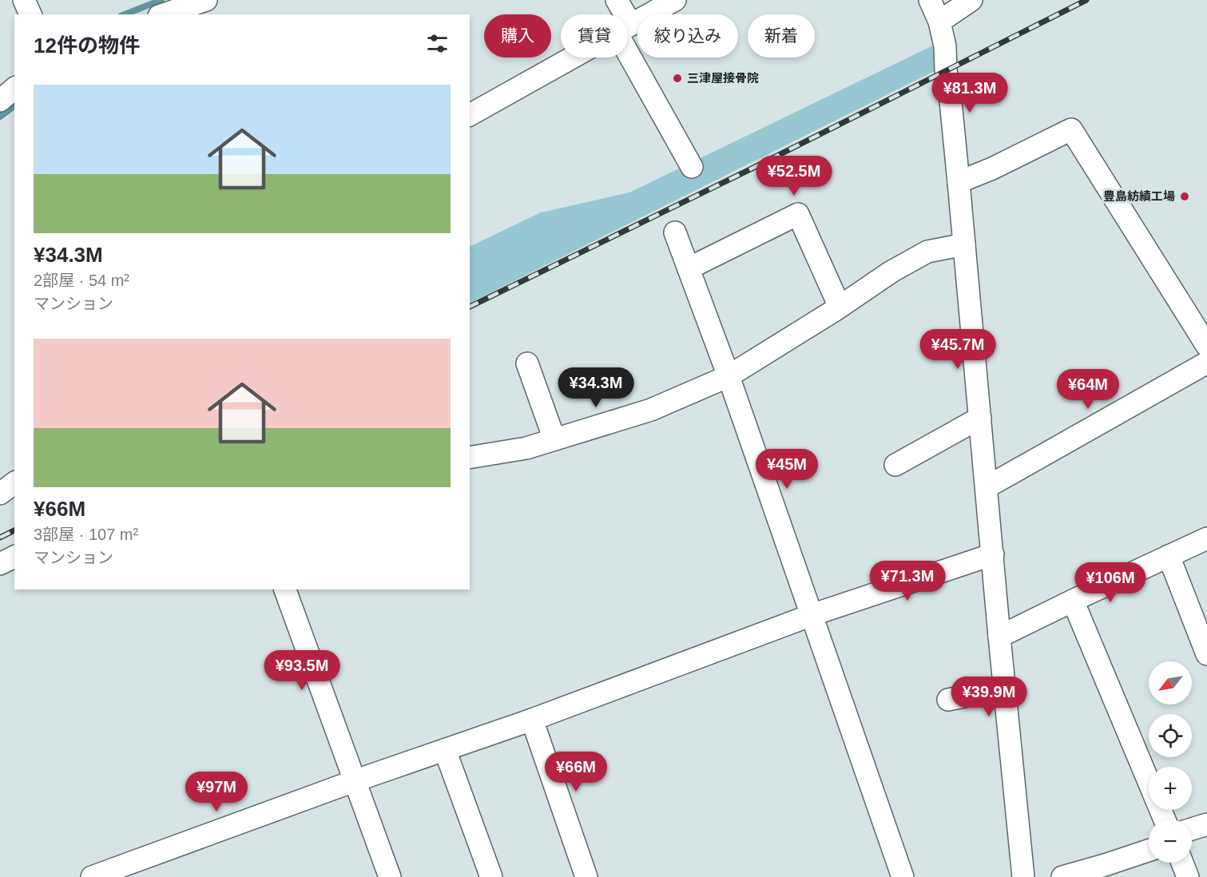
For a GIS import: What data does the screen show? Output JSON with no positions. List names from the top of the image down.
{
  "places": ["三津屋接骨院", "豊島紡績工場"],
  "north": "bottom left",
  "page": {
    "chip": [
      "購入",
      "賃貸",
      "絞り込み",
      "新着"
    ],
    "heading": "12件の物件",
    "list": [
      {
        "name": "¥34.3M",
        "note": "2部屋 · 54 m² · マンション"
      },
      {
        "name": "¥66M",
        "note": "3部屋 · 107 m² · マンション"
      }
    ],
    "price": [
      "¥81.3M",
      "¥52.5M",
      "¥45.7M",
      "¥34.3M",
      "¥64M",
      "¥45M",
      "¥71.3M",
      "¥106M",
      "¥93.5M",
      "¥39.9M",
      "¥66M",
      "¥97M"
    ],
    "map_buttons": ["+", "−"]
  }
}
